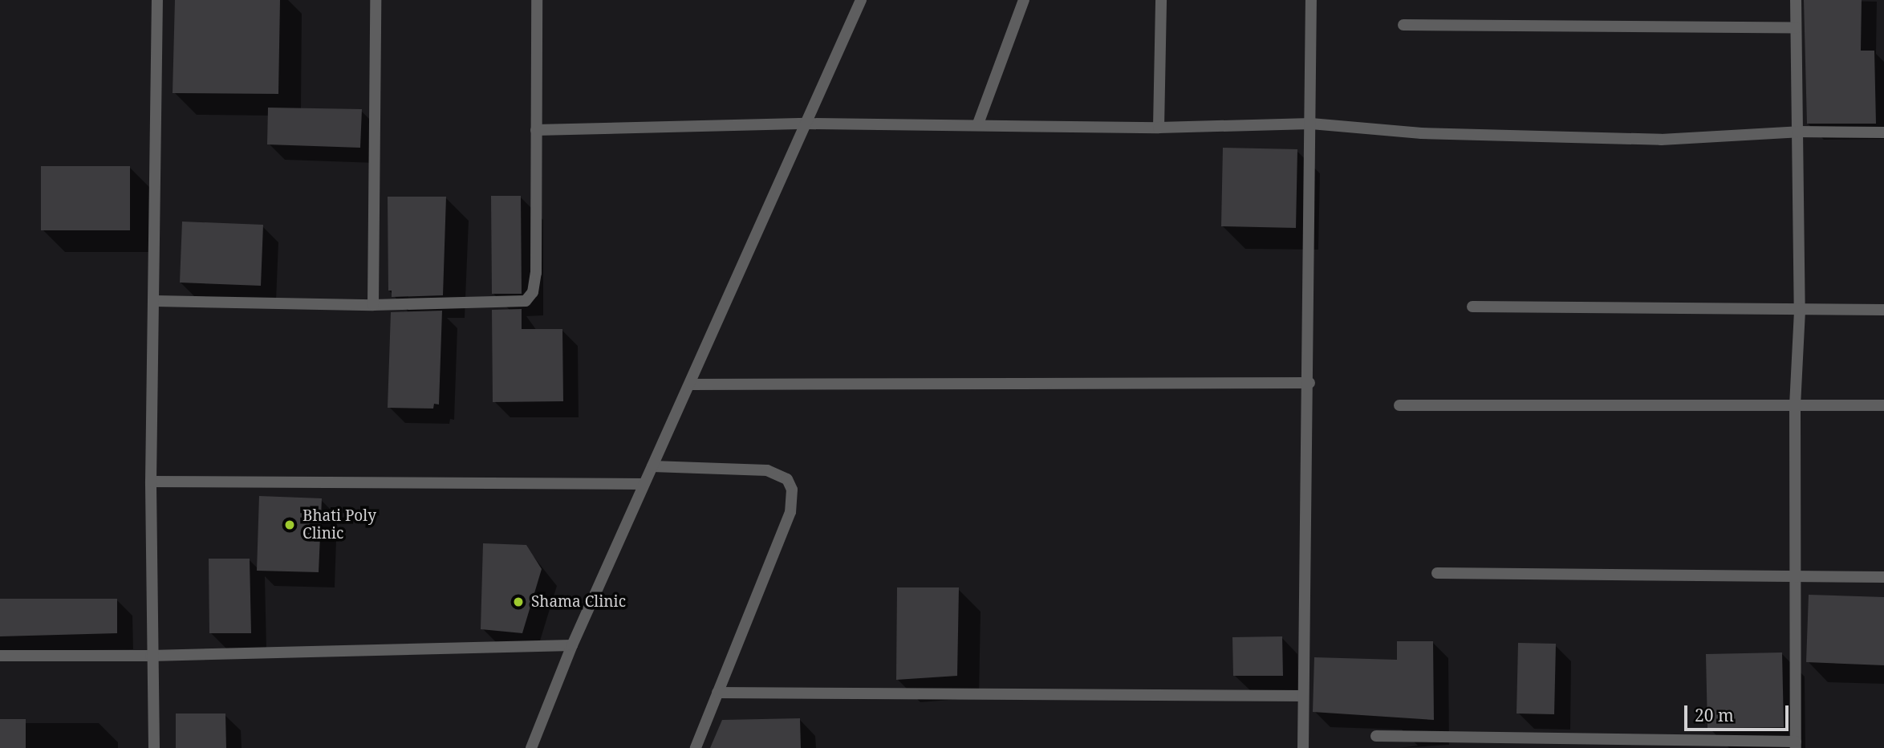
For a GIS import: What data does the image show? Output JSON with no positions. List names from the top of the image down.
{
  "places": ["Bhati Poly Clinic", "Shama Clinic"],
  "scale_bar": "20 m"
}
